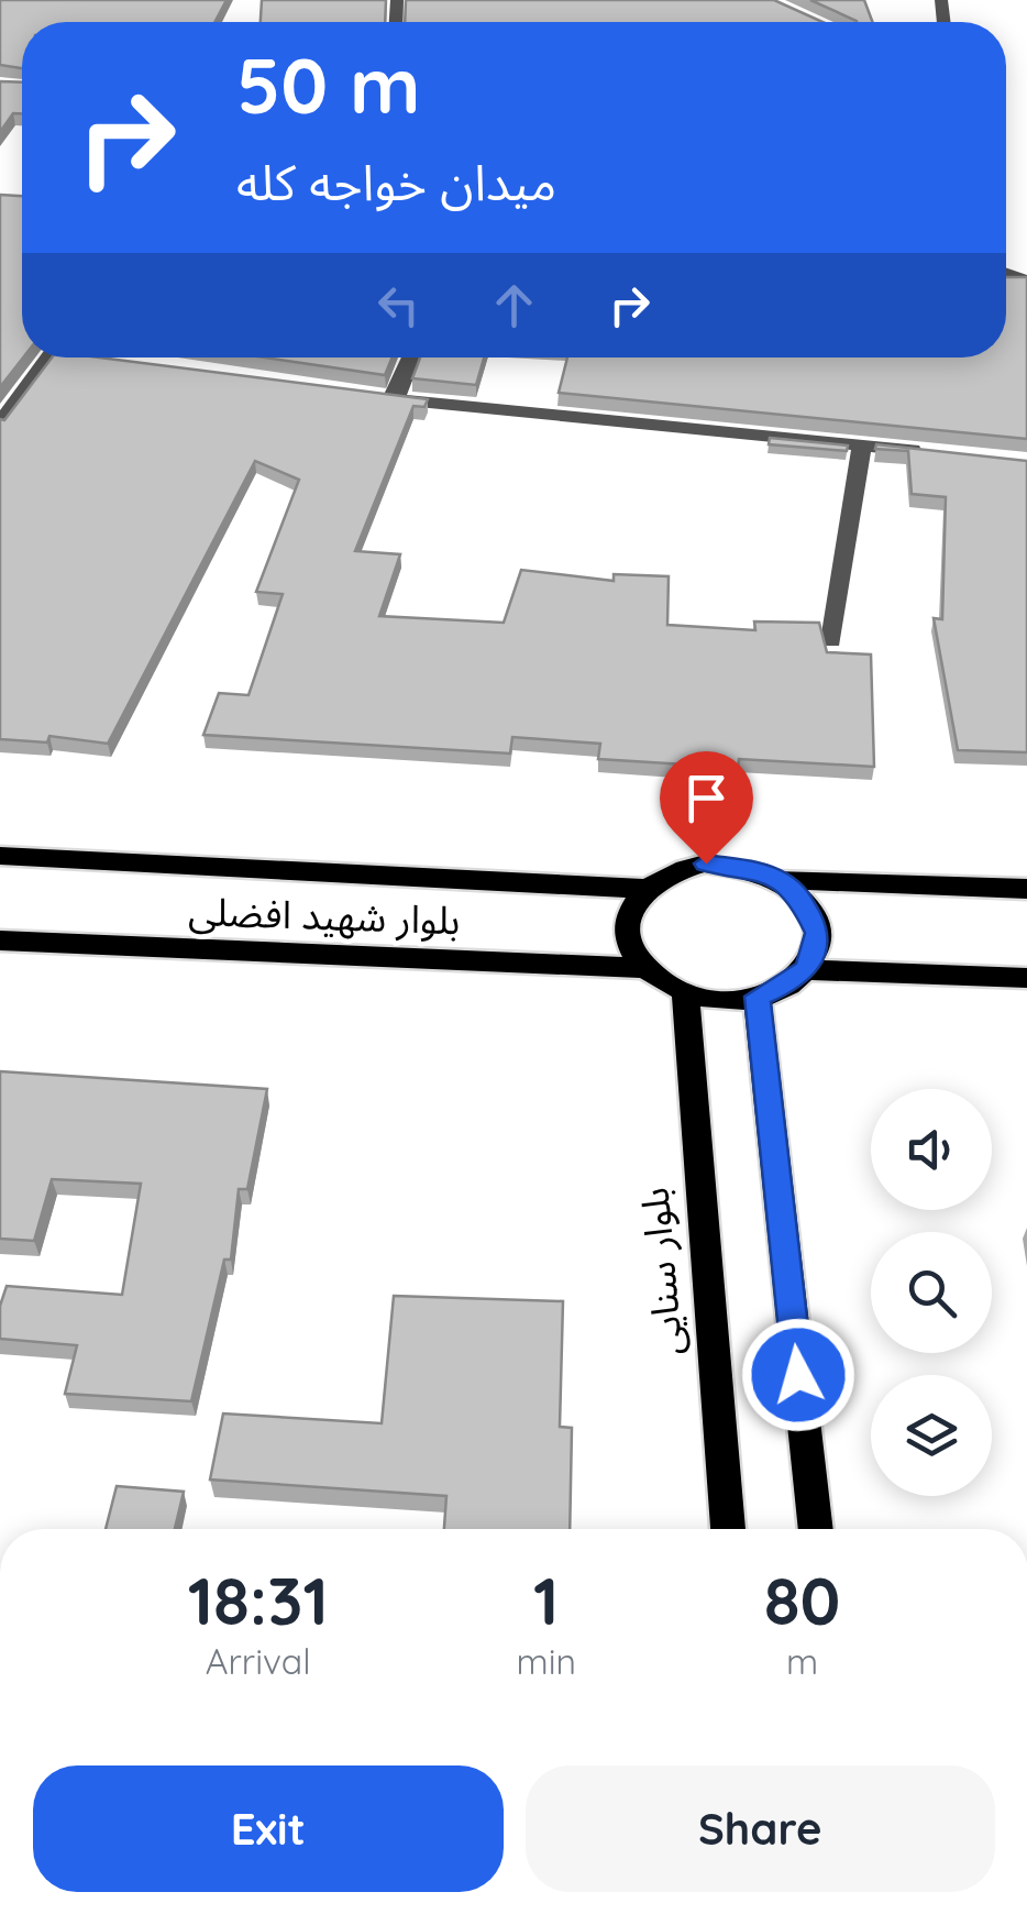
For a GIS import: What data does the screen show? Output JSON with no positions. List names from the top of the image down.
{
  "streets": {
    "main road": ["بلوار شهید افضلی", "بلوار سنایی"]
  },
  "crossings": [
    ["بلوار شهید افضلی", "بلوار سنایی"]
  ],
  "page": {
    "turn": ["50 m", "میدان خواجه کله"],
    "eta": [
      "18:31",
      "Arrival",
      "1",
      "min",
      "80",
      "m"
    ],
    "buttons": ["Exit", "Share"]
  }
}
